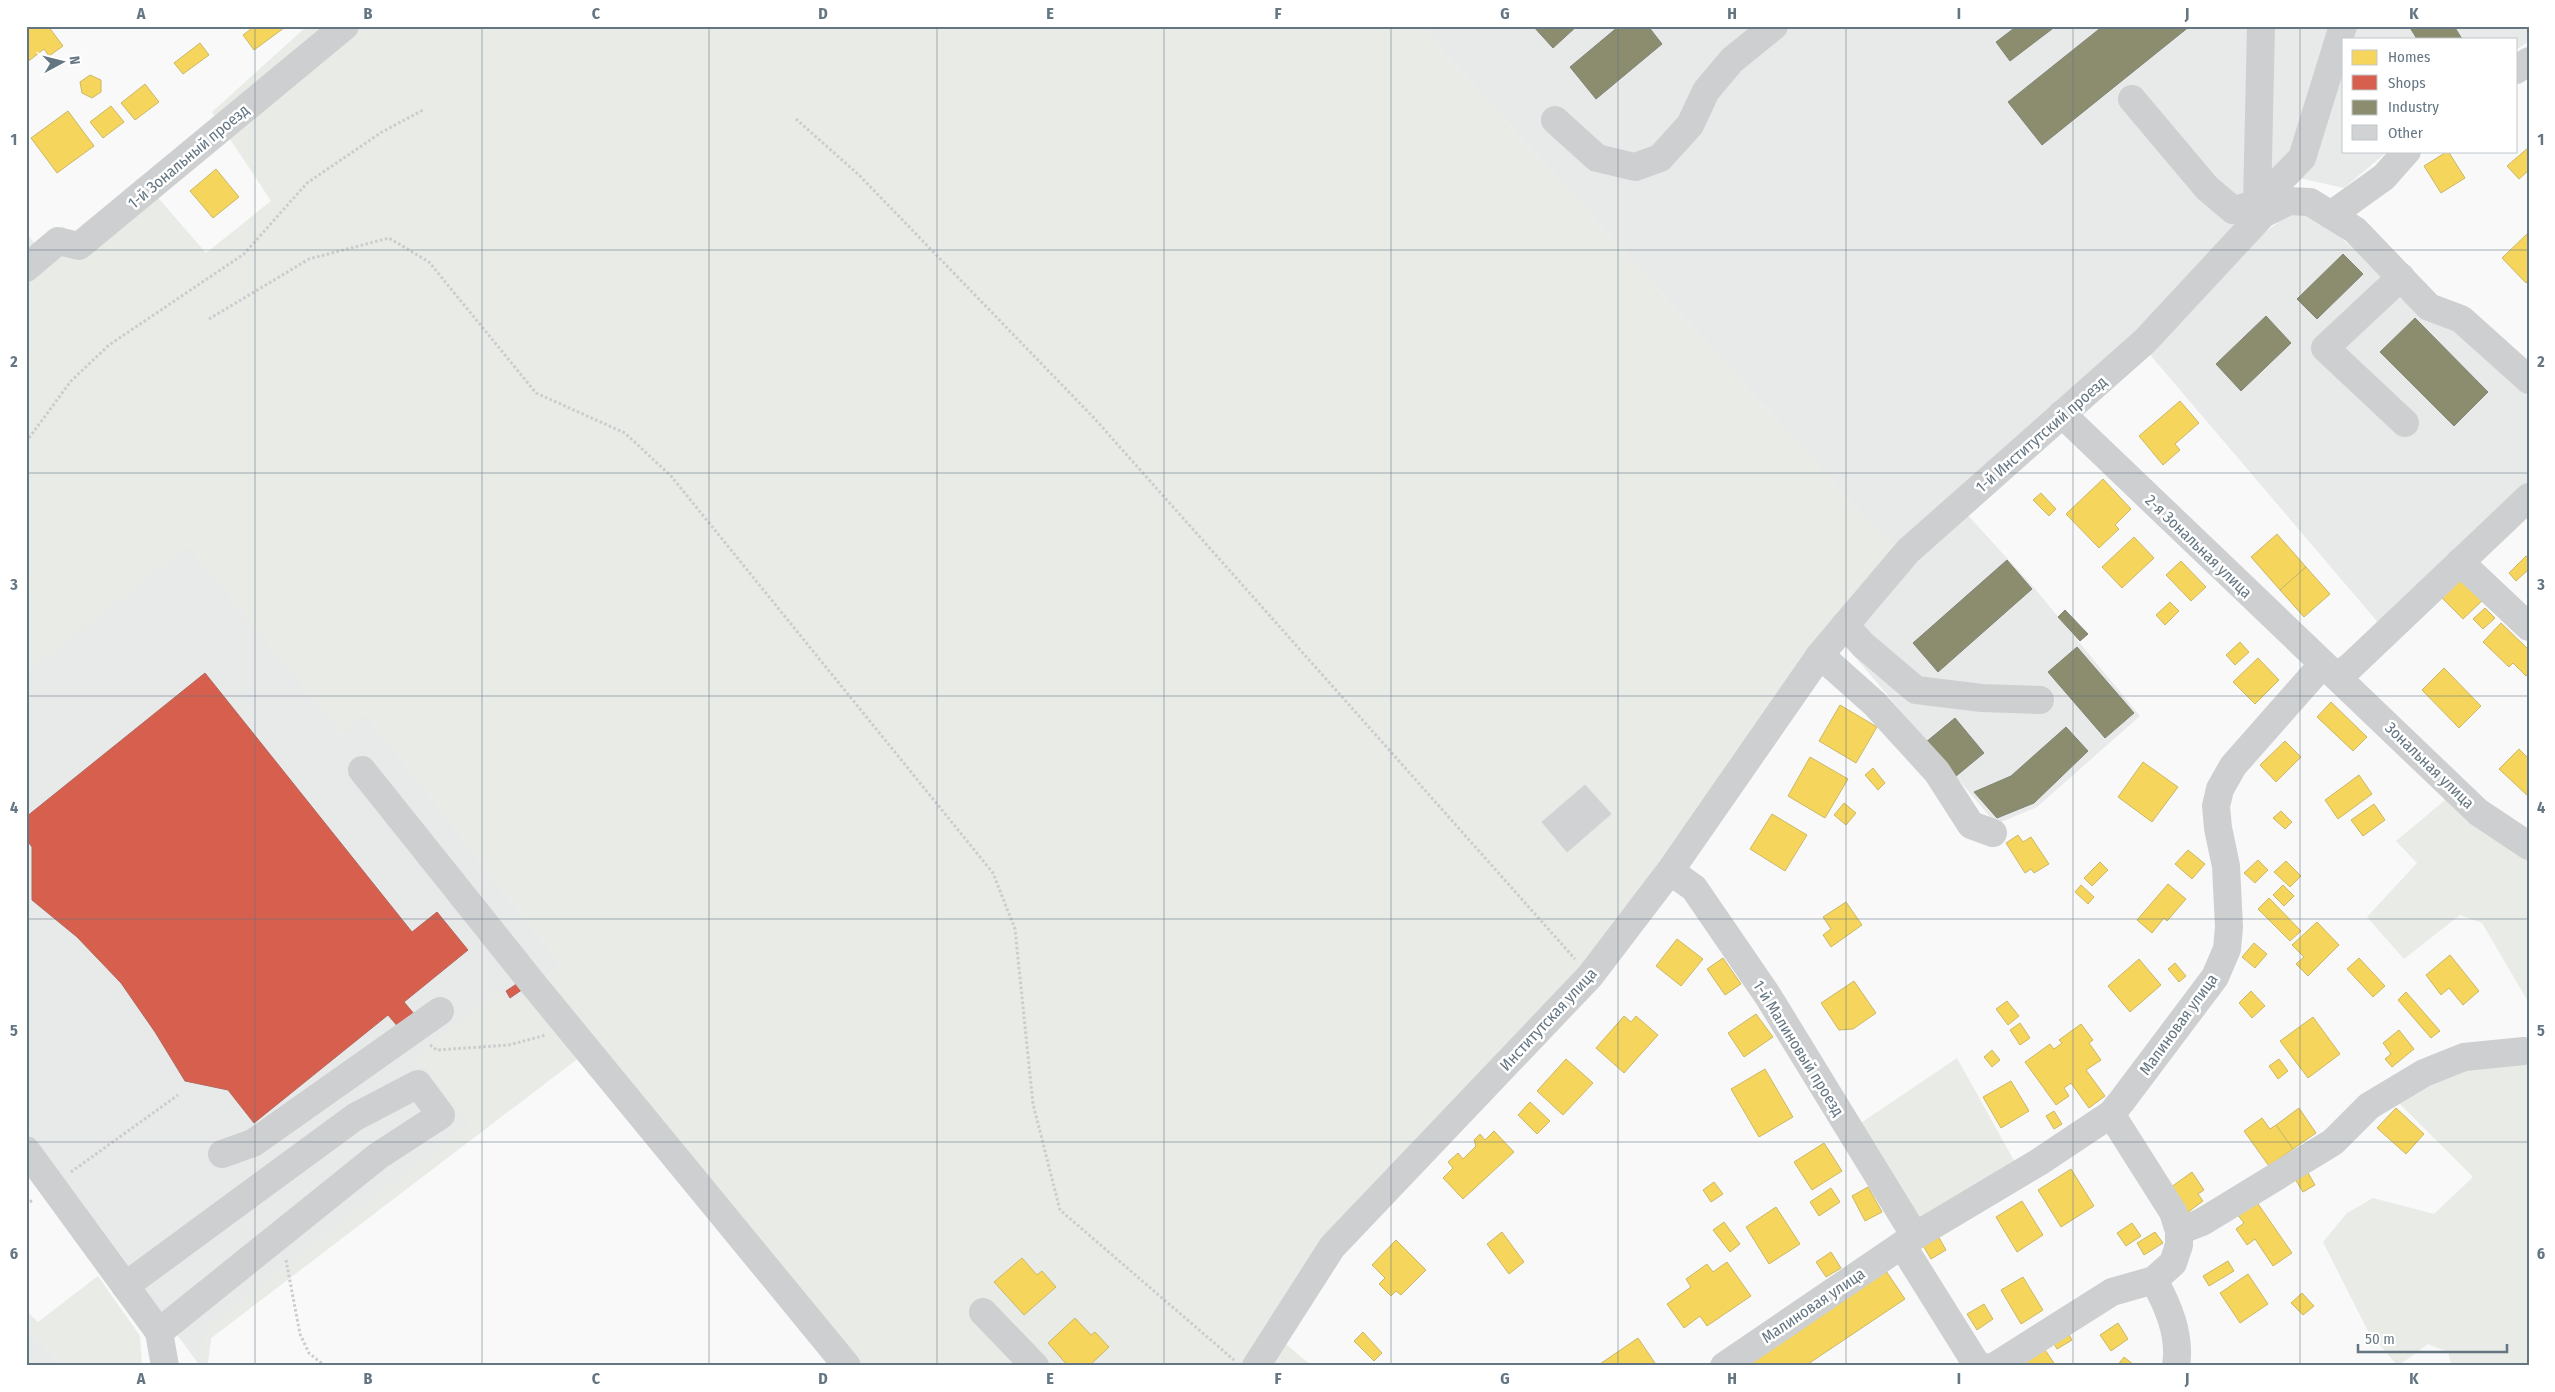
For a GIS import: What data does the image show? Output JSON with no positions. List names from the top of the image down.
{
  "streets": {
    "street": [
      "1-й Зональный проезд",
      "1-й Институтский проезд",
      "2-я Зональная улица",
      "Зональная улица",
      "Институтская улица",
      "Малиновая улица",
      "1-й Малиновый проезд"
    ]
  },
  "crossings": [
    ["1-й Институтский проезд", "2-я Зональная улица"],
    ["1-й Институтский проезд", "Институтская улица"],
    ["2-я Зональная улица", "Зональная улица"],
    ["2-я Зональная улица", "Малиновая улица"],
    ["Зональная улица", "Малиновая улица"],
    ["Институтская улица", "1-й Малиновый проезд"],
    ["Малиновая улица", "1-й Малиновый проезд"]
  ],
  "legend": [
    "Homes",
    "Shops",
    "Industry",
    "Other"
  ],
  "scale_bar": "50 m",
  "north": "right",
  "grid": {
    "columns": [
      "A",
      "B",
      "C",
      "D",
      "E",
      "F",
      "G",
      "H",
      "I",
      "J",
      "K"
    ],
    "rows": [
      "1",
      "2",
      "3",
      "4",
      "5",
      "6"
    ]
  }
}
